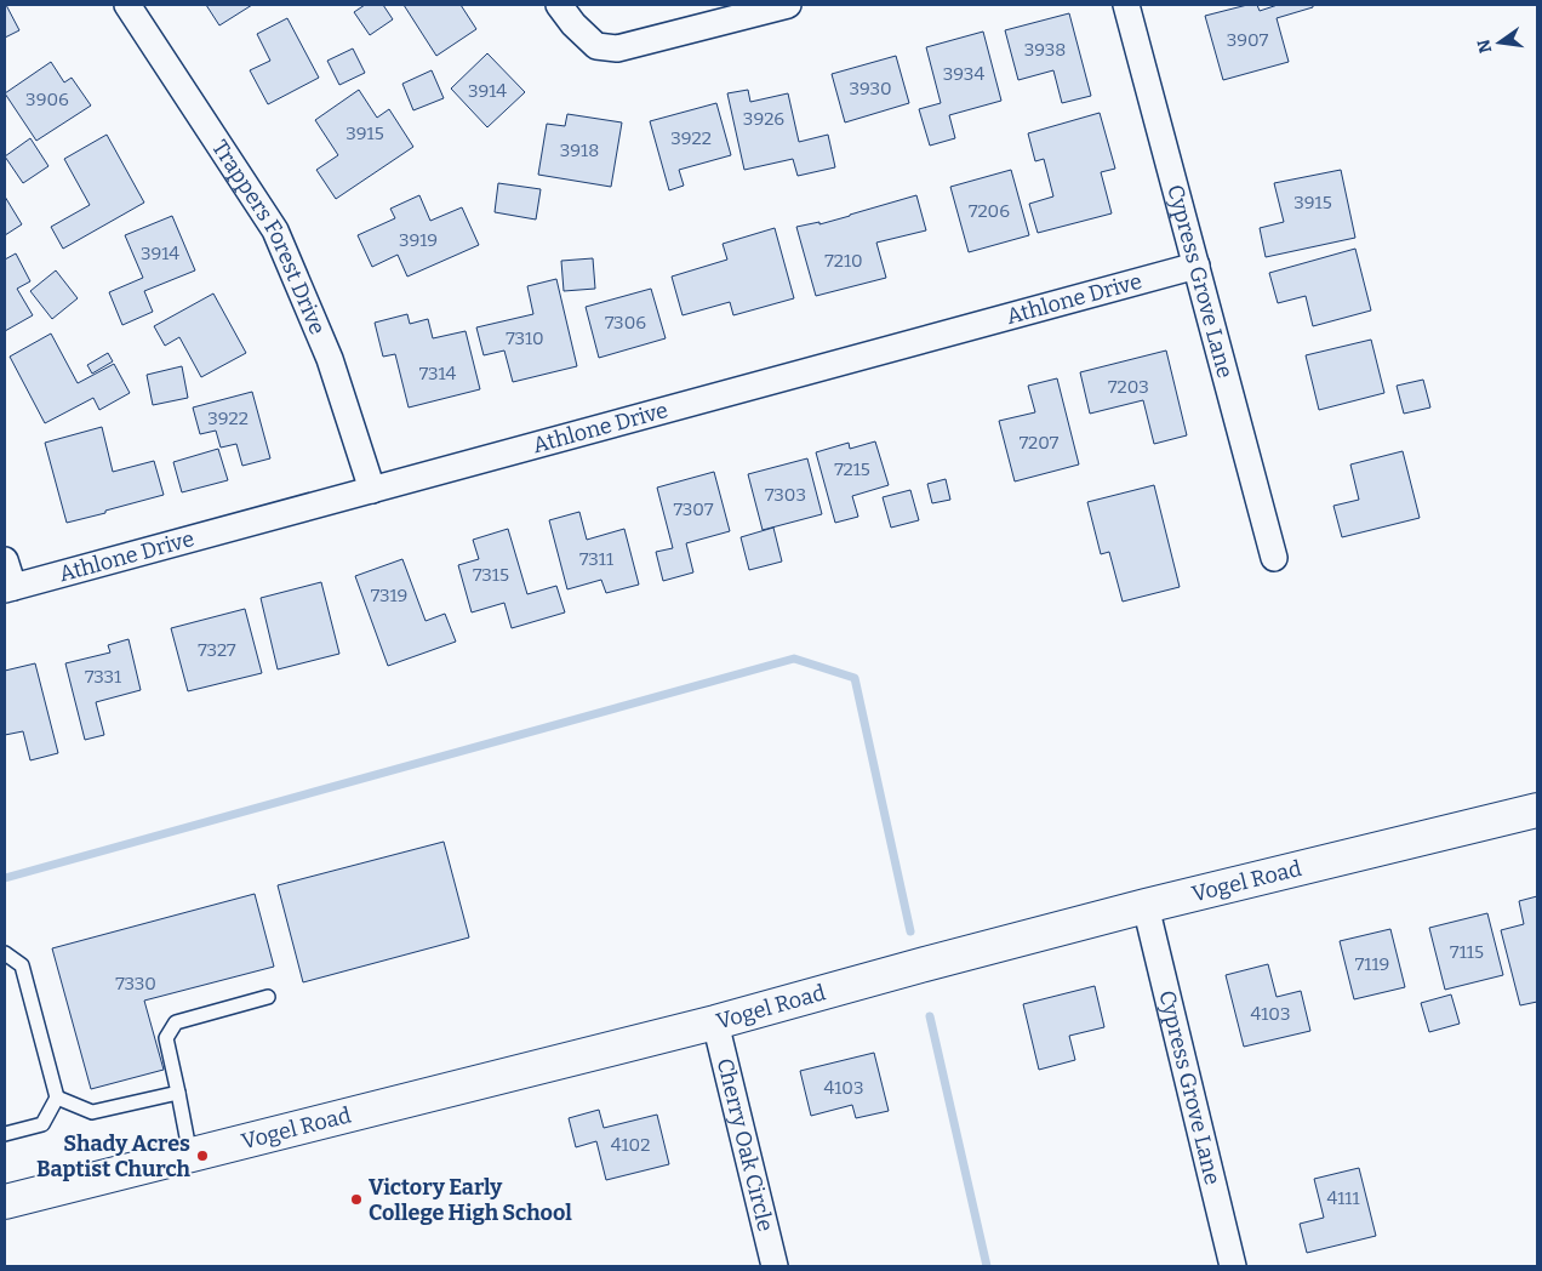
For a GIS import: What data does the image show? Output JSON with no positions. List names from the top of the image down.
{
  "streets": {
    "street": [
      "Trappers Forest Drive",
      "Cypress Grove Lane",
      "Athlone Drive",
      "Vogel Road",
      "Cherry Oak Circle"
    ]
  },
  "crossings": [
    ["Trappers Forest Drive", "Athlone Drive"],
    ["Cypress Grove Lane", "Athlone Drive"],
    ["Cypress Grove Lane", "Vogel Road"],
    ["Vogel Road", "Cherry Oak Circle"]
  ],
  "places": ["Shady Acres Baptist Church", "Victory Early College High School"],
  "house_numbers": [
    "3907",
    "3938",
    "3934",
    "3930",
    "3914",
    "3906",
    "3926",
    "3915",
    "3922",
    "3918",
    "3915",
    "7206",
    "3919",
    "3914",
    "7210",
    "7306",
    "7310",
    "7314",
    "7203",
    "3922",
    "7207",
    "7215",
    "7303",
    "7307",
    "7311",
    "7315",
    "7319",
    "7327",
    "7331",
    "7115",
    "7119",
    "7330",
    "4103",
    "4103",
    "4102",
    "4111"
  ],
  "north": "left"
}
